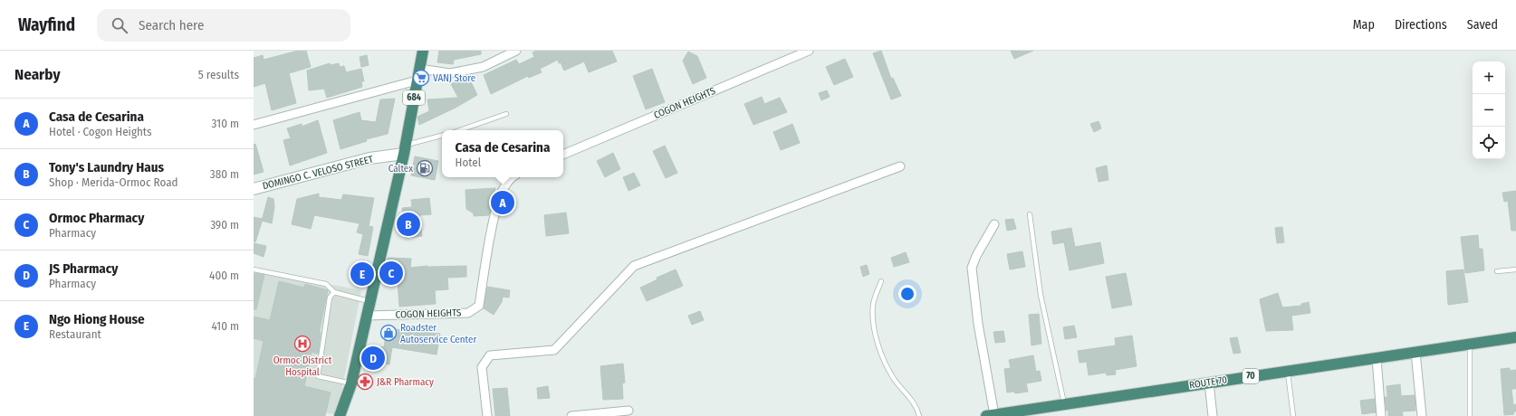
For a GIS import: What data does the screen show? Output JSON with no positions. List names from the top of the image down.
{
  "streets": {
    "highway": ["684", "70", "ROUTE 70"],
    "main road": ["DOMINGO C. VELOSO STREET"],
    "street": ["COGON HEIGHTS"]
  },
  "crossings": [
    ["684", "COGON HEIGHTS"],
    ["684", "DOMINGO C. VELOSO STREET"]
  ],
  "places": {
    "supermarket": ["VANJ Store"],
    "fuel station": ["Caltex"],
    "shop": ["Roadster Autoservice Center"],
    "hospital": ["Ormoc District Hospital"],
    "pharmacy": ["J&R Pharmacy"]
  },
  "page": {
    "header": "Wayfind",
    "search": "Search here",
    "nav": ["Map", "Directions", "Saved"],
    "heading": ["Nearby", "5 results"],
    "map_buttons": ["+", "−"],
    "list": [
      {
        "mark": "A",
        "name": "Casa de Cesarina",
        "note": "Hotel · Cogon Heights",
        "value": "310 m"
      },
      {
        "mark": "B",
        "name": "Tony's Laundry Haus",
        "note": "Shop · Merida-Ormoc Road",
        "value": "380 m"
      },
      {
        "mark": "C",
        "name": "Ormoc Pharmacy",
        "note": "Pharmacy",
        "value": "390 m"
      },
      {
        "mark": "D",
        "name": "JS Pharmacy",
        "note": "Pharmacy",
        "value": "400 m"
      },
      {
        "mark": "E",
        "name": "Ngo Hiong House",
        "note": "Restaurant",
        "value": "410 m"
      }
    ],
    "popup": ["Casa de Cesarina", "Hotel"],
    "pins": [
      "A",
      "B",
      "C",
      "E",
      "D"
    ]
  }
}
